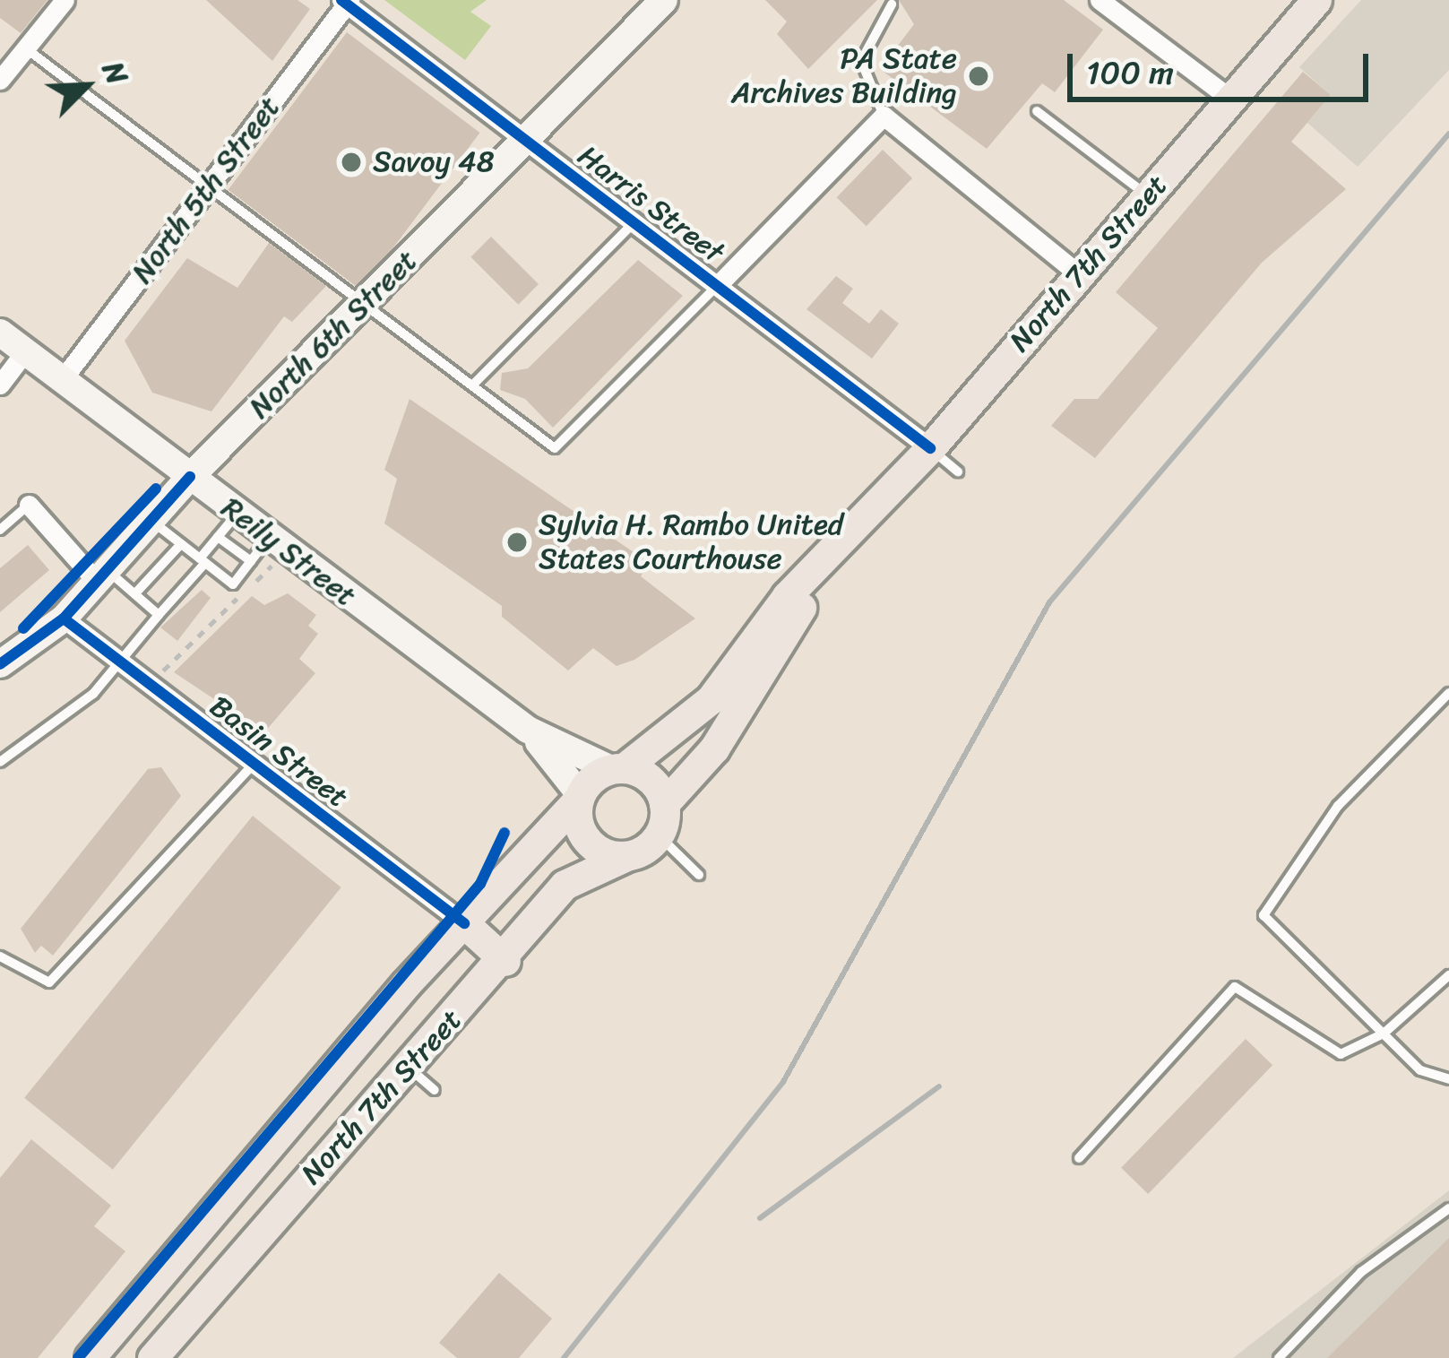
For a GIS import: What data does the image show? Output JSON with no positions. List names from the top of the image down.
{
  "streets": {
    "main road": ["North 7th Street", "North 6th Street", "Reily Street"],
    "street": ["North 5th Street", "Harris Street", "Basin Street"]
  },
  "crossings": [
    ["North 5th Street", "Harris Street"],
    ["North 5th Street", "Reily Street"],
    ["Harris Street", "North 7th Street"],
    ["Harris Street", "North 6th Street"],
    ["North 7th Street", "Reily Street"],
    ["North 7th Street", "Basin Street"],
    ["North 6th Street", "Reily Street"],
    ["North 6th Street", "Basin Street"]
  ],
  "places": ["PA State Archives Building", "Savoy 48", "Sylvia H. Rambo United States Courthouse"],
  "scale_bar": "100 m",
  "north": "top right"
}
